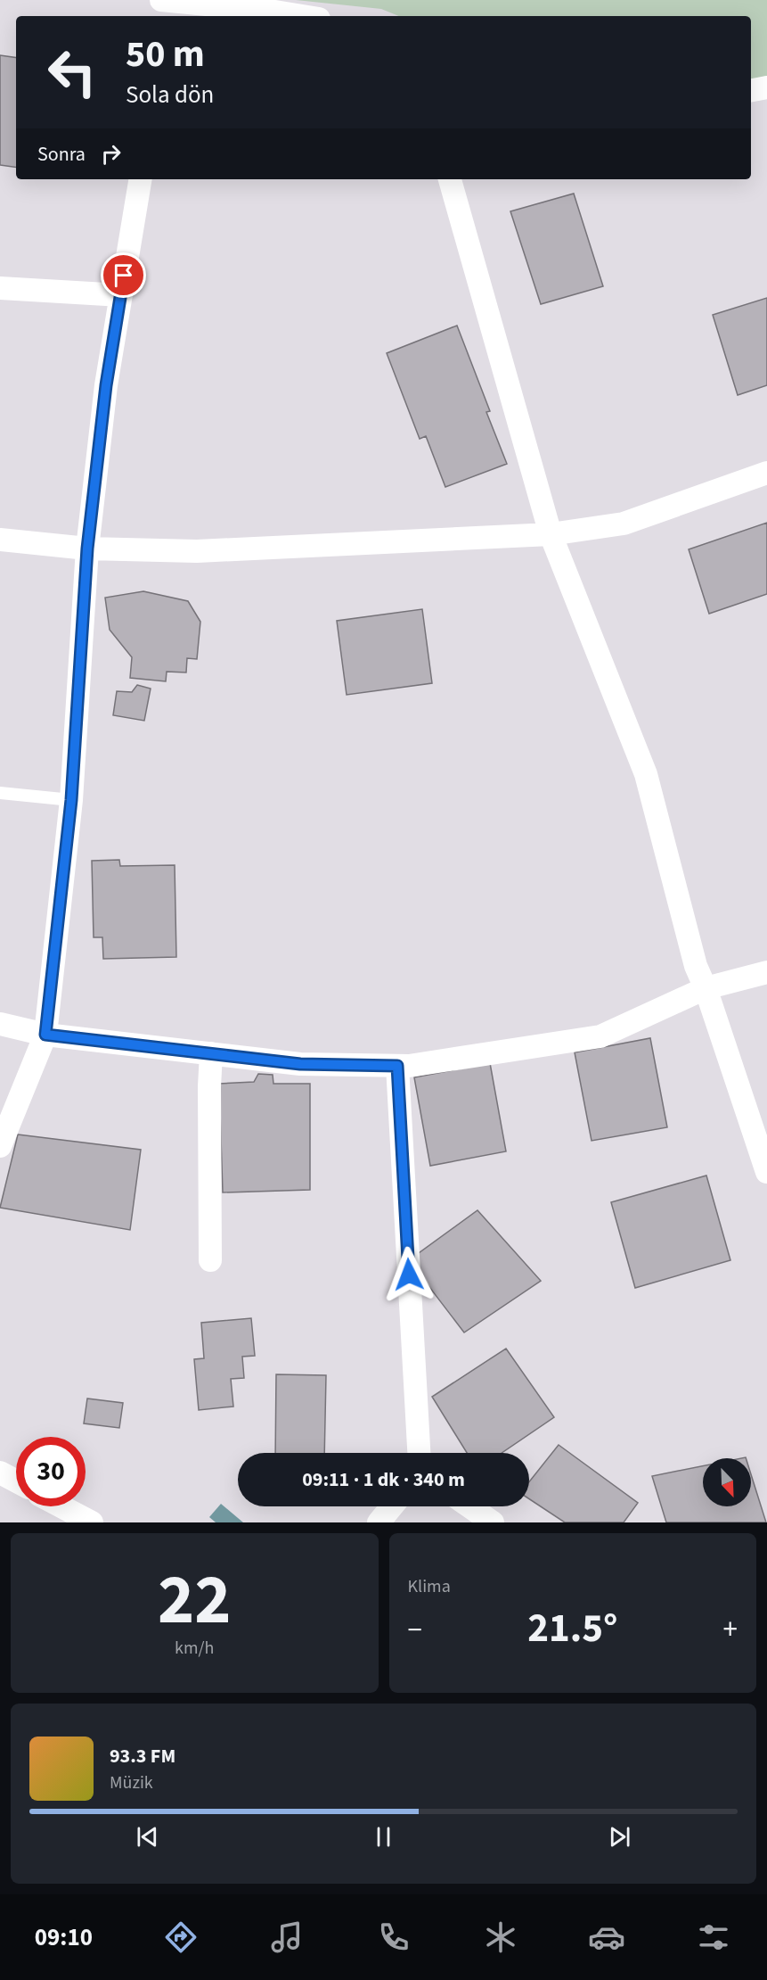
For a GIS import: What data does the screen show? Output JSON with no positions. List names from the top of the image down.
{
  "north": "bottom right",
  "page": {
    "turn": ["50 m", "Sola dön"],
    "then": "Sonra",
    "limit": "30",
    "trip": "09:11 · 1 dk · 340 m",
    "tile": [
      ["22", "km/h"],
      "Klima"
    ],
    "heat": ["−", "21.5°", "+"],
    "song": ["93.3 FM", "Müzik"],
    "tabs": "09:10"
  }
}
